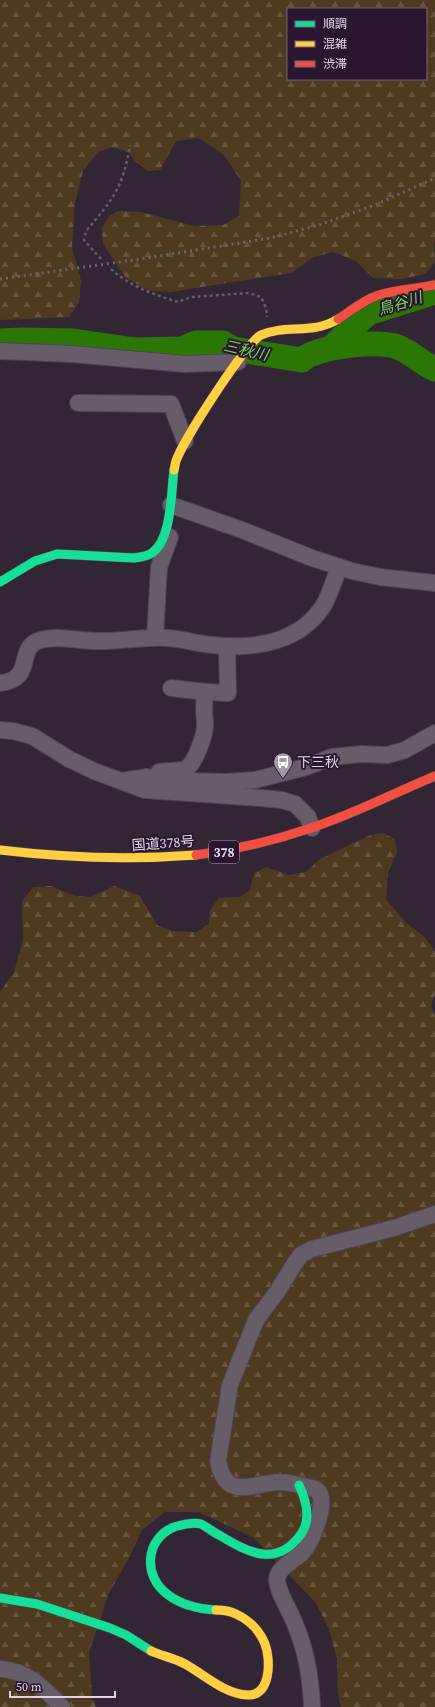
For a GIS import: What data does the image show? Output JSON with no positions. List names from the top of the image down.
{
  "streets": {
    "main road": ["国道378号", "378"]
  },
  "water": ["鳥谷川", "三秋川"],
  "places": {
    "bus stop": ["下三秋"]
  },
  "legend": ["順調", "混雑", "渋滞"],
  "scale_bar": "50 m"
}
